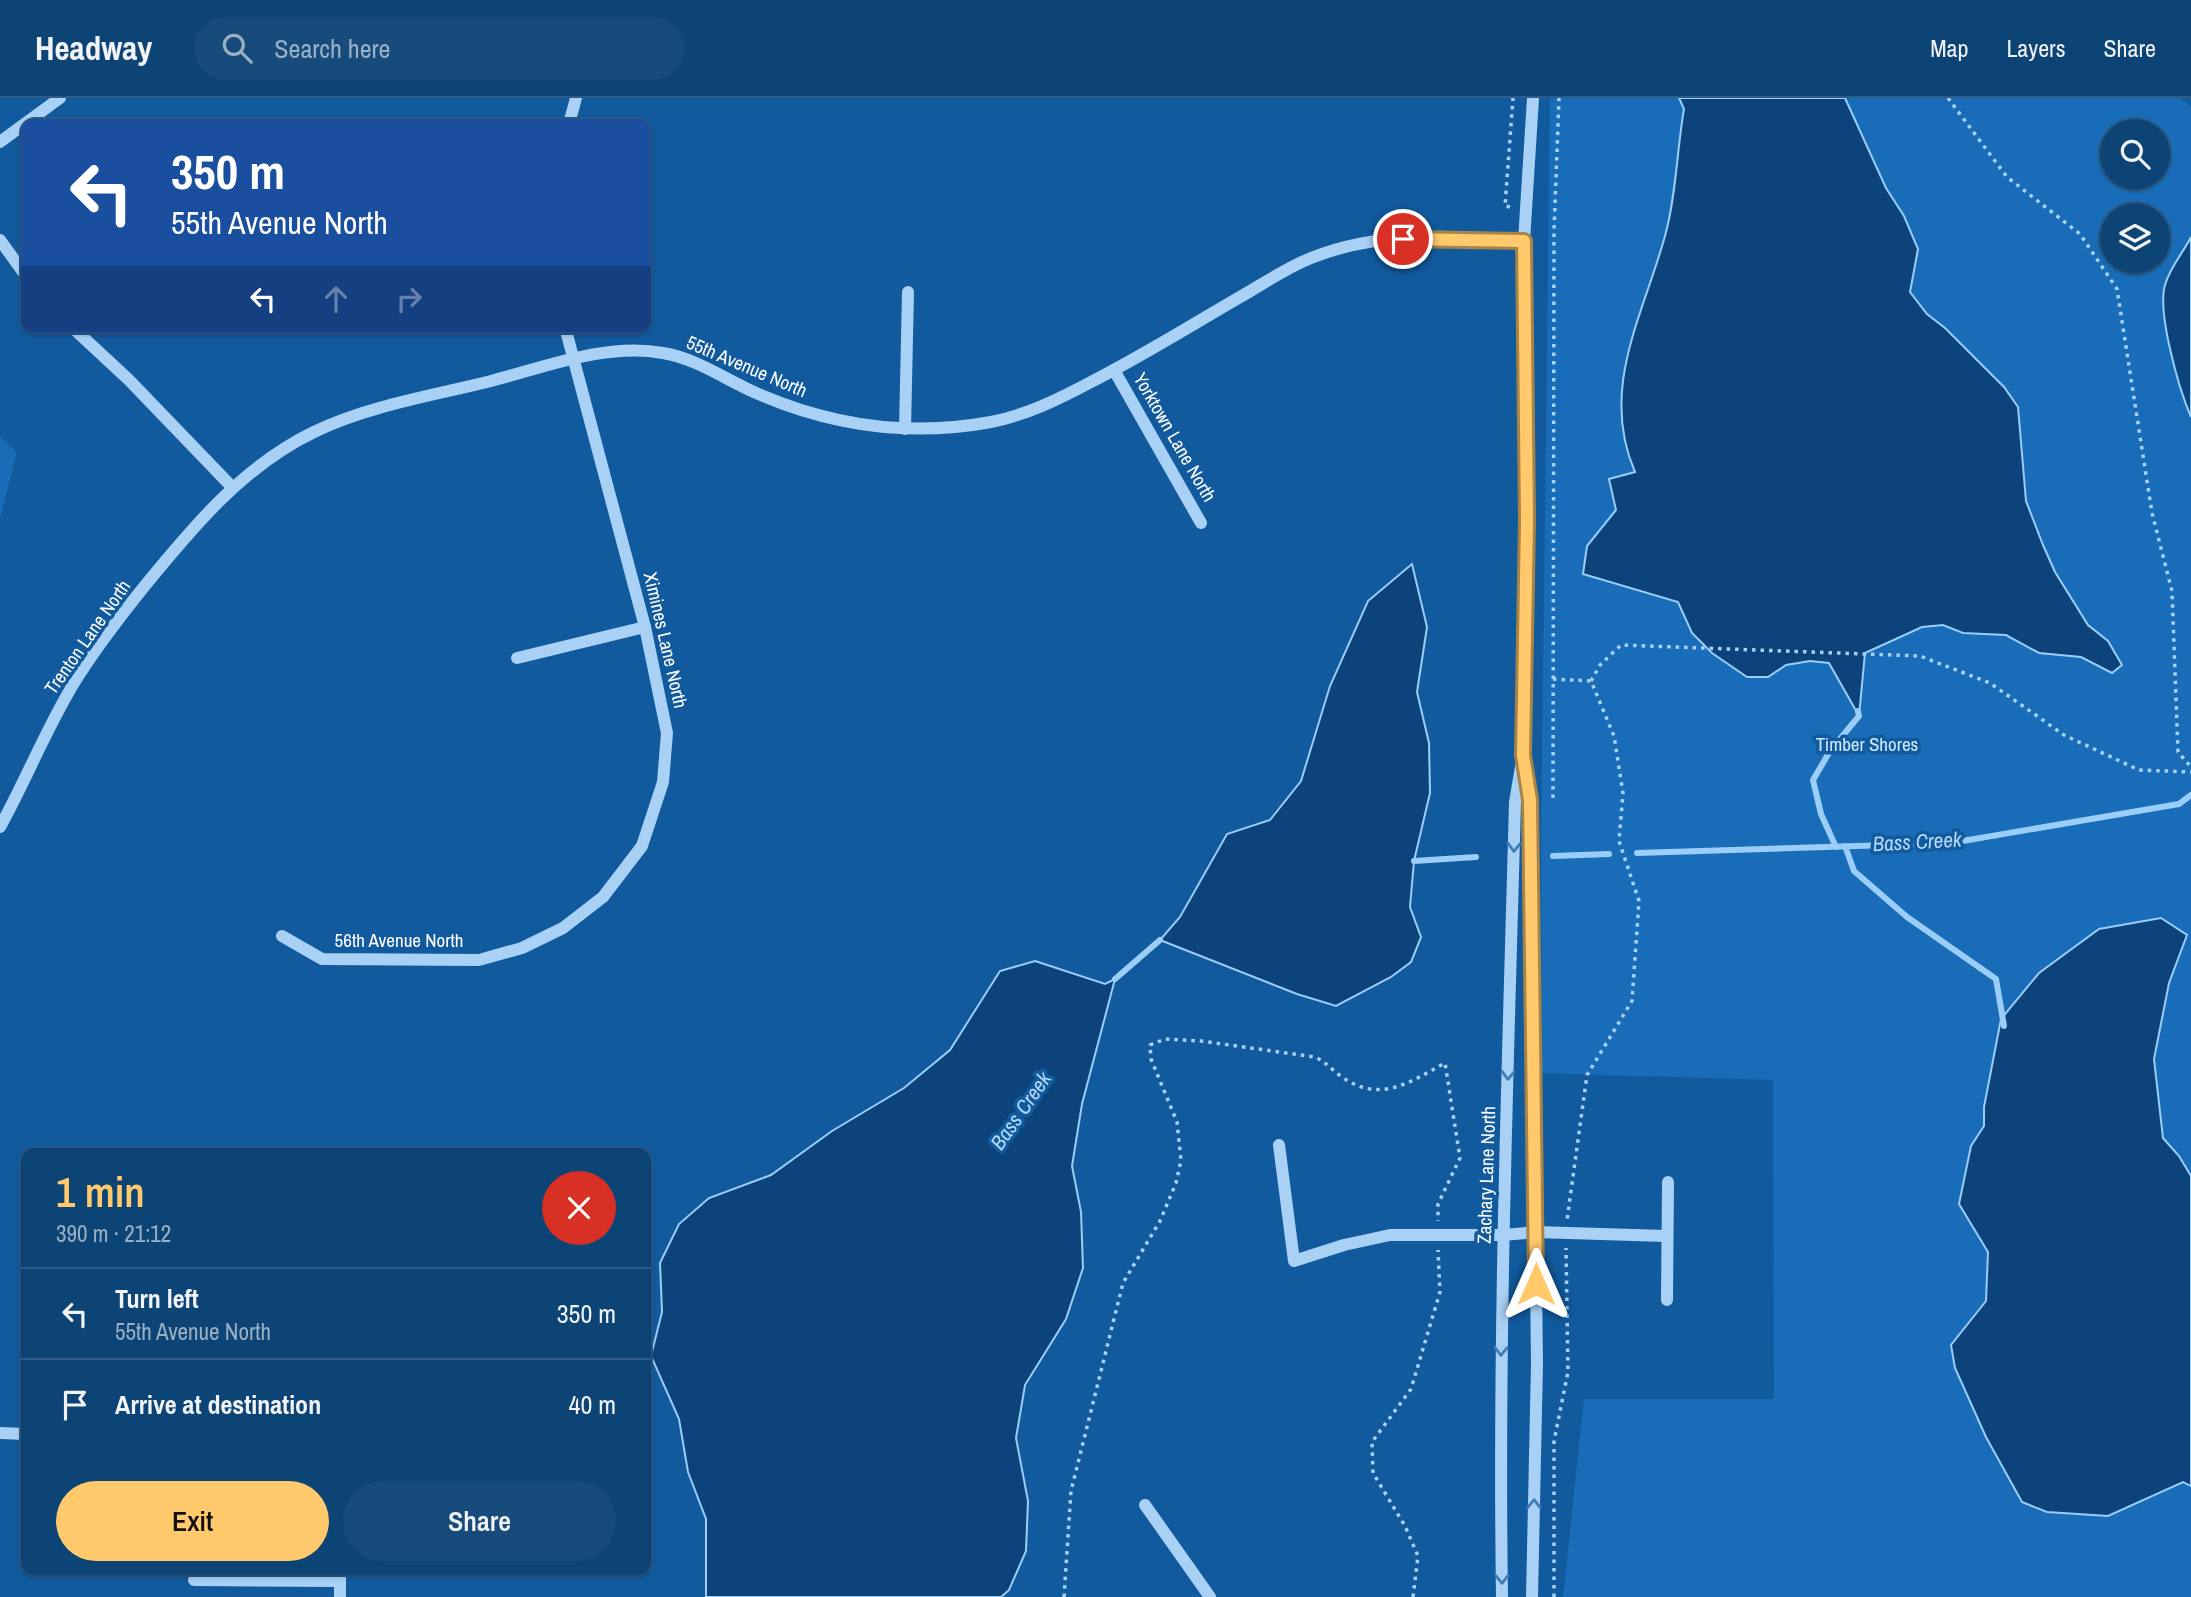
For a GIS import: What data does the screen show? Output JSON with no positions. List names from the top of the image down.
{
  "streets": {
    "street": [
      "55th Avenue North",
      "Yorktown Lane North",
      "Trenton Lane North",
      "Ximines Lane North",
      "56th Avenue North",
      "Zachary Lane North"
    ]
  },
  "crossings": [
    ["55th Avenue North", "Yorktown Lane North"],
    ["55th Avenue North", "Trenton Lane North"],
    ["55th Avenue North", "Ximines Lane North"],
    ["55th Avenue North", "Zachary Lane North"],
    ["Ximines Lane North", "56th Avenue North"]
  ],
  "water": ["Bass Creek"],
  "parks": ["Timber Shores"],
  "page": {
    "header": "Headway",
    "search": "Search here",
    "nav": ["Map", "Layers", "Share"],
    "turn": ["350 m", "55th Avenue North"],
    "heading": ["1 min", "390 m · 21:12"],
    "list": [
      {
        "name": "Turn left",
        "note": "55th Avenue North",
        "value": "350 m"
      },
      {
        "name": "Arrive at destination",
        "value": "40 m"
      }
    ],
    "buttons": ["Exit", "Share"]
  }
}
